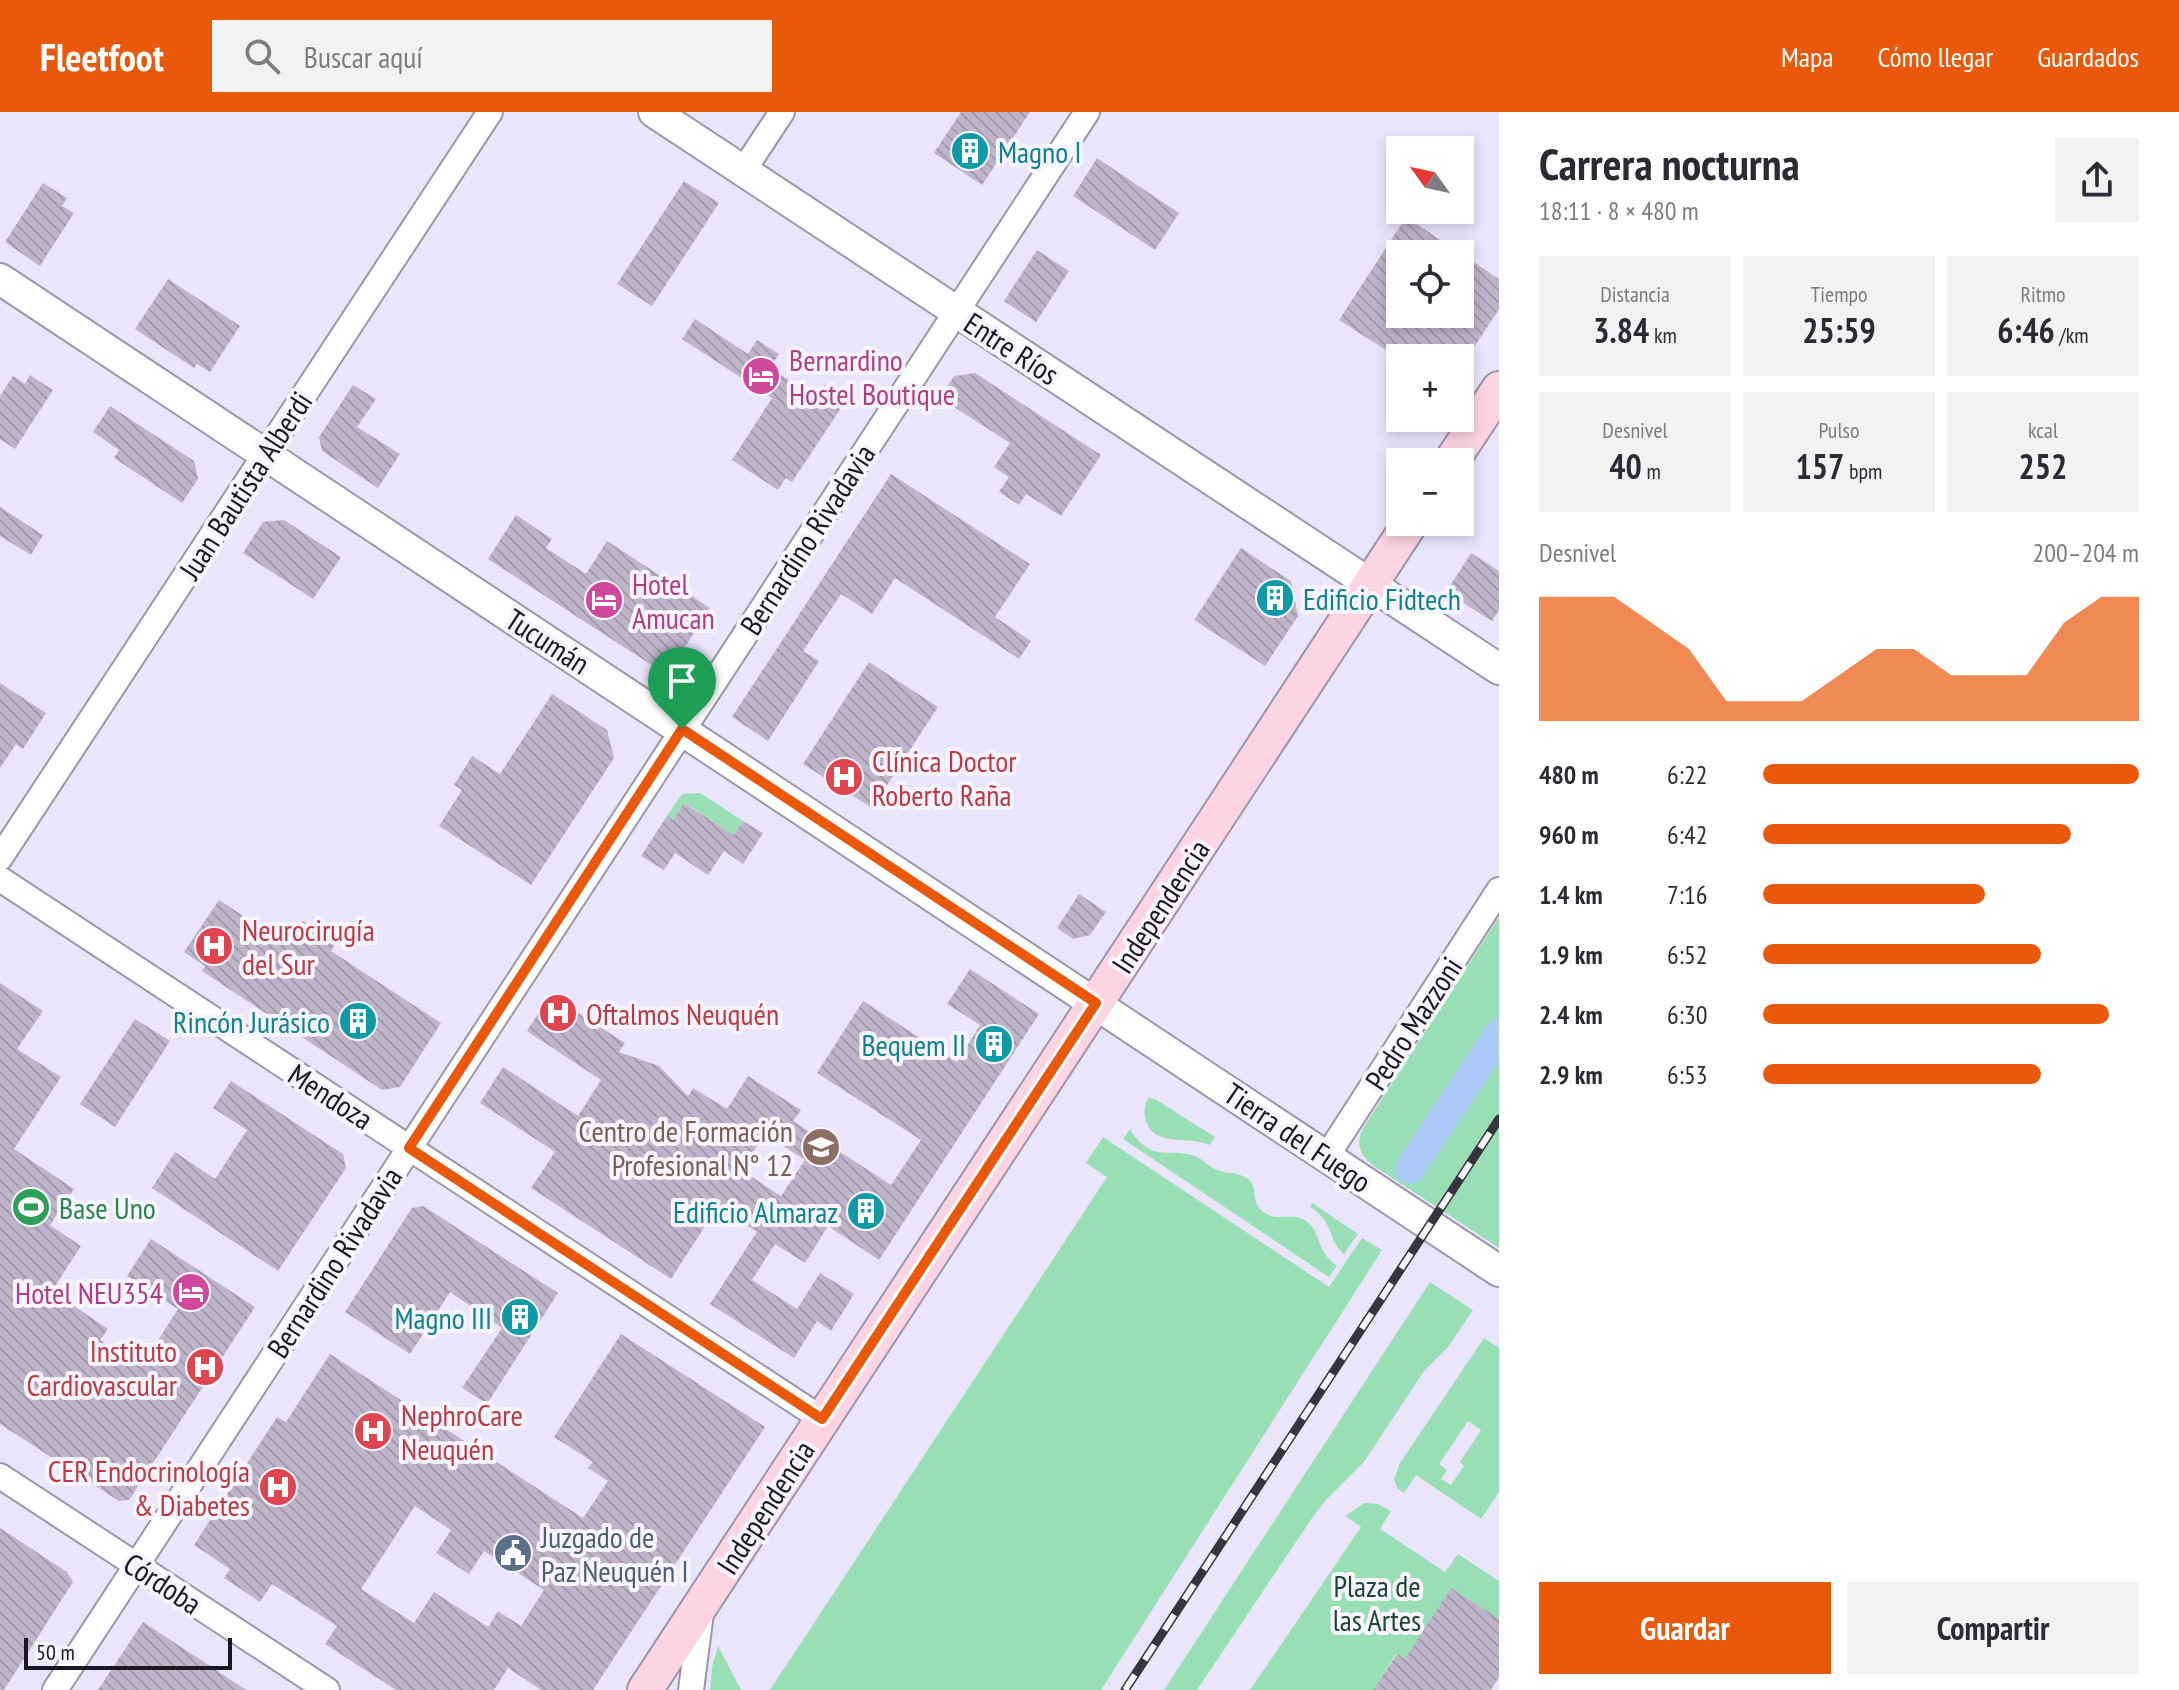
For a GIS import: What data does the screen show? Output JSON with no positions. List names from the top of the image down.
{
  "streets": {
    "main road": ["Independencia"],
    "street": [
      "Entre Ríos",
      "Juan Bautista Alberdi",
      "Bernardino Rivadavia",
      "Tucumán",
      "Pedro Mazzoni",
      "Mendoza",
      "Tierra del Fuego",
      "Córdoba"
    ]
  },
  "crossings": [
    ["Entre Ríos", "Bernardino Rivadavia"],
    ["Entre Ríos", "Independencia"],
    ["Juan Bautista Alberdi", "Tucumán"],
    ["Bernardino Rivadavia", "Tucumán"],
    ["Bernardino Rivadavia", "Mendoza"],
    ["Bernardino Rivadavia", "Córdoba"],
    ["Tucumán", "Independencia"],
    ["Tucumán", "Tierra del Fuego"],
    ["Independencia", "Mendoza"],
    ["Independencia", "Tierra del Fuego"],
    ["Pedro Mazzoni", "Tierra del Fuego"]
  ],
  "parks": ["Plaza de las Artes"],
  "places": {
    "building": [
      "Magno I",
      "Edificio Fidtech",
      "Rincón Jurásico",
      "Bequem II",
      "Edificio Almaraz",
      "Magno III"
    ],
    "hotel": ["Bernardino Hostel Boutique", "Hotel Amucan", "Hotel NEU354"],
    "hospital": [
      "Clínica Doctor Roberto Raña",
      "Neurocirugía del Sur",
      "Oftalmos Neuquén",
      "Instituto Cardiovascular",
      "NephroCare Neuquén",
      "CER Endocrinología & Diabetes"
    ],
    "school or university": ["Centro de Formación Profesional N° 12"],
    "sports": ["Base Uno"],
    "public building": ["Juzgado de Paz Neuquén I"]
  },
  "scale_bar": "50 m",
  "north": "top left",
  "page": {
    "header": "Fleetfoot",
    "search": "Buscar aquí",
    "nav": ["Mapa", "Cómo llegar", "Guardados"],
    "heading": ["Carrera nocturna", "18:11 · 8 × 480 m"],
    "map_buttons": ["+", "−"],
    "stats": [
      ["Distancia", "3.84 km"],
      ["Tiempo", "25:59"],
      ["Ritmo", "6:46 /km"],
      ["Desnivel", "40 m"],
      ["Pulso", "157 bpm"],
      ["kcal", "252"]
    ],
    "chart": ["Desnivel", "200–204 m"],
    "list": [
      {
        "name": "480 m",
        "note": "6:22"
      },
      {
        "name": "960 m",
        "note": "6:42"
      },
      {
        "name": "1.4 km",
        "note": "7:16"
      },
      {
        "name": "1.9 km",
        "note": "6:52"
      },
      {
        "name": "2.4 km",
        "note": "6:30"
      },
      {
        "name": "2.9 km",
        "note": "6:53"
      }
    ],
    "buttons": ["Guardar", "Compartir"],
    "scale": "50 m"
  }
}
